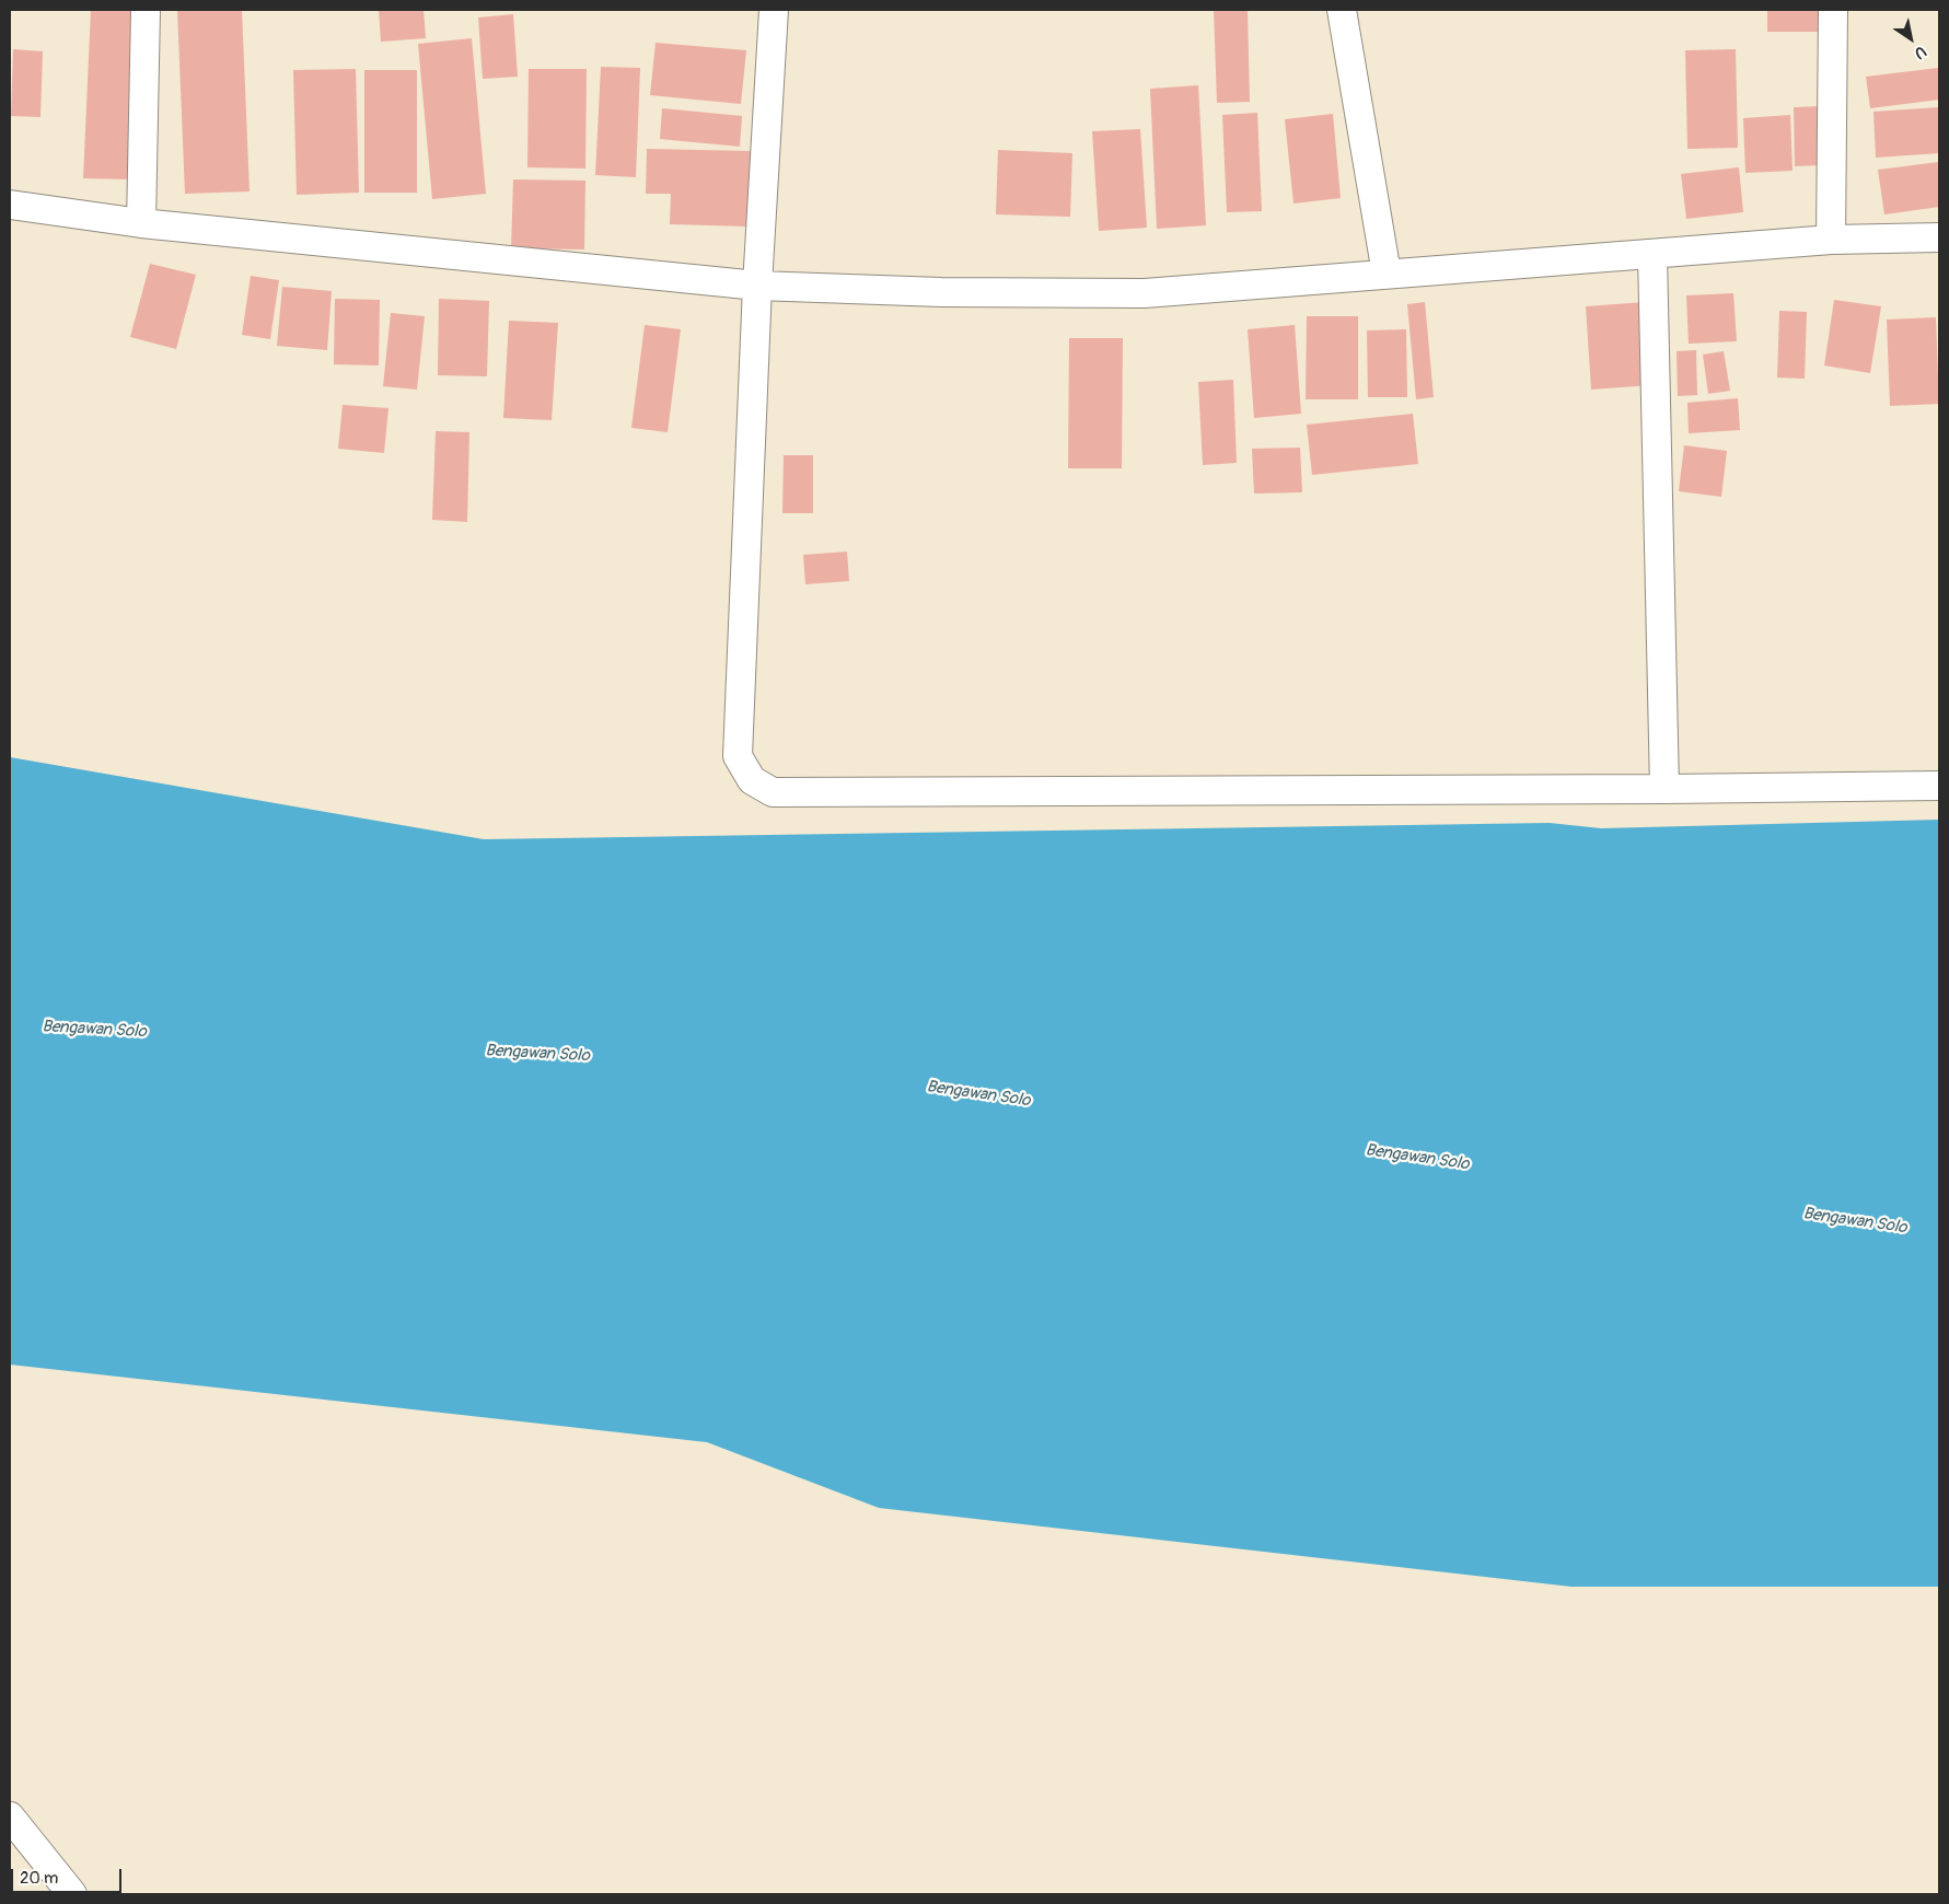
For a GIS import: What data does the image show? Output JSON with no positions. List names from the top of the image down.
{
  "water": ["Bengawan Solo"],
  "scale_bar": "20 m",
  "north": "bottom right"
}
